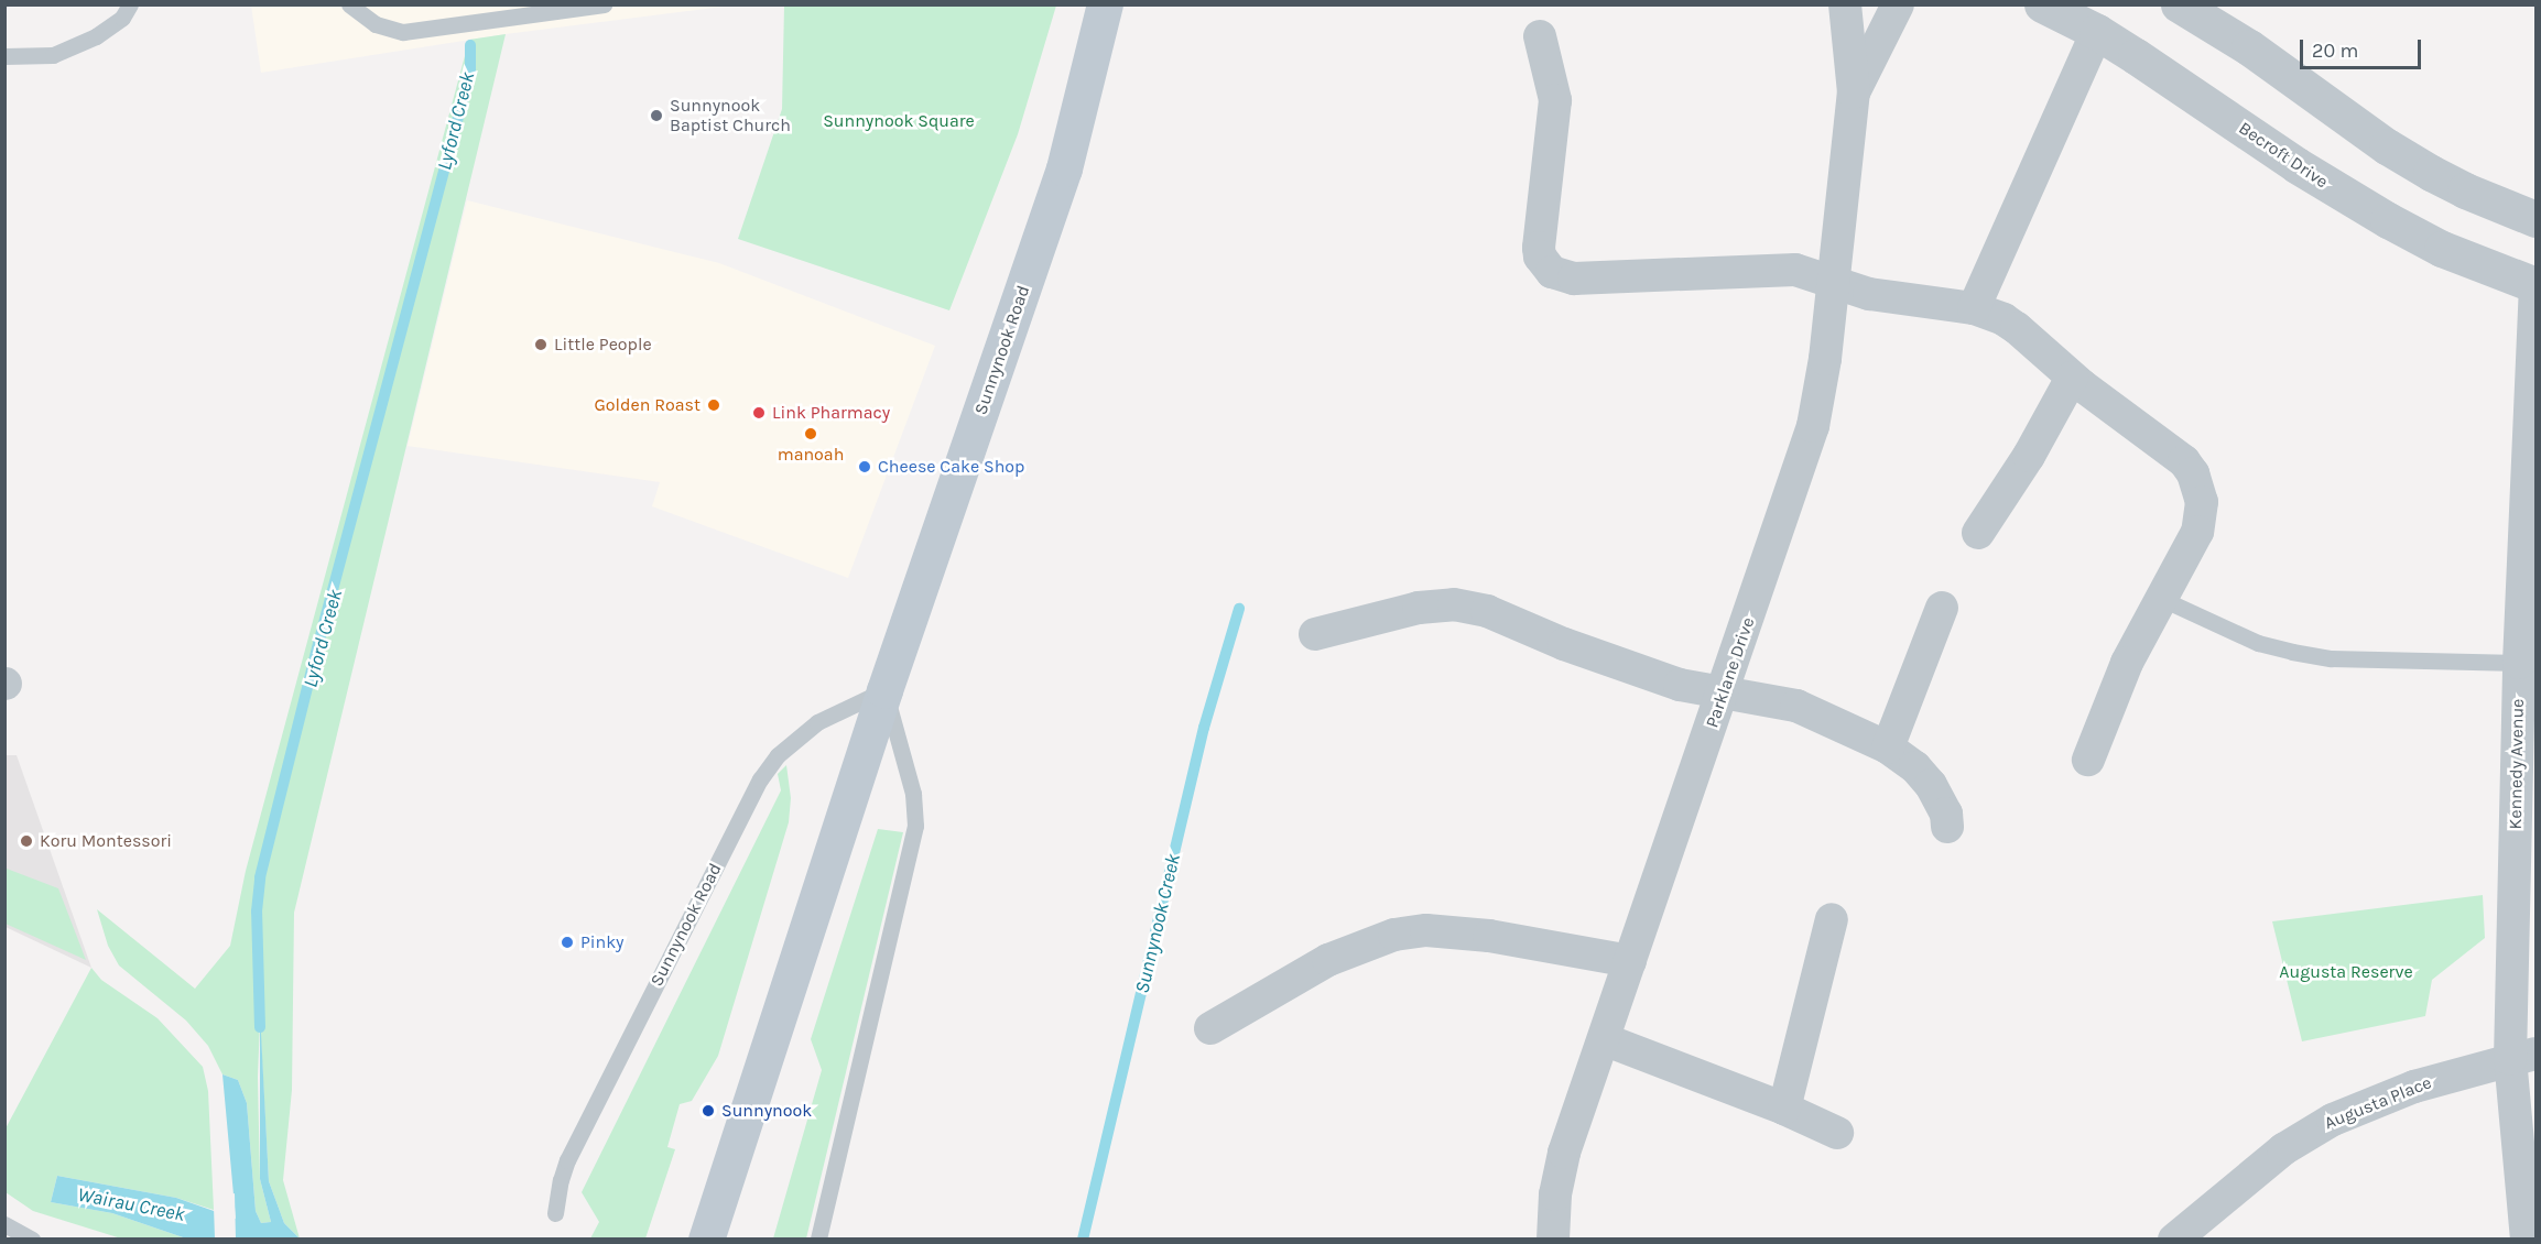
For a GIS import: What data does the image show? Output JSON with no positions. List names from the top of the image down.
{
  "streets": {
    "main road": ["Sunnynook Road"],
    "street": [
      "Becroft Drive",
      "Parklane Drive",
      "Kennedy Avenue",
      "Augusta Place"
    ]
  },
  "crossings": [
    ["Becroft Drive", "Kennedy Avenue"],
    ["Kennedy Avenue", "Augusta Place"]
  ],
  "water": ["Lyford Creek", "Sunnynook Creek", "Wairau Creek"],
  "parks": ["Sunnynook Square", "Augusta Reserve"],
  "places": [
    "Sunnynook Baptist Church",
    "Little People",
    "Golden Roast",
    "Link Pharmacy",
    "manoah",
    "Cheese Cake Shop",
    "Koru Montessori",
    "Pinky",
    "Sunnynook"
  ],
  "scale_bar": "20 m"
}
